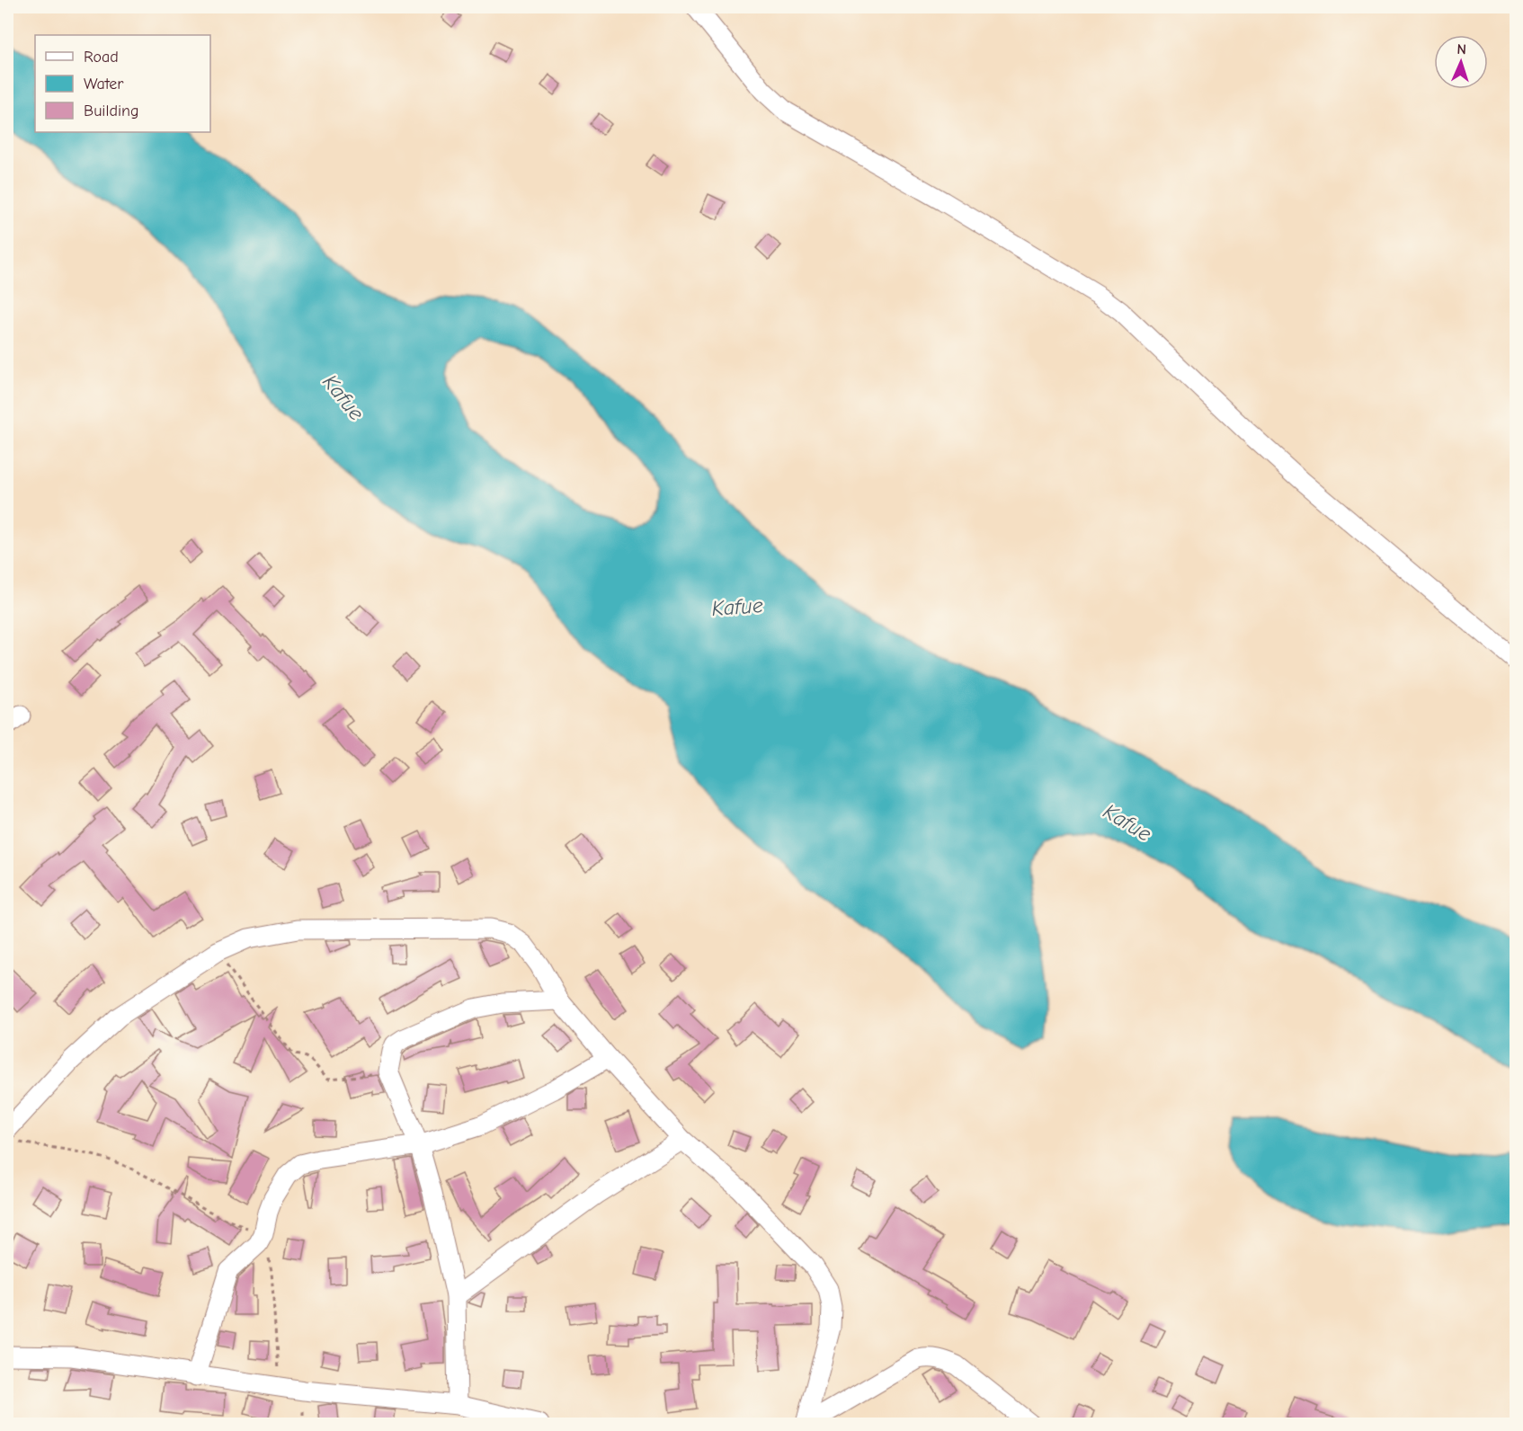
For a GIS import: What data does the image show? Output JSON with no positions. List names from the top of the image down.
{
  "water": ["Kafue"],
  "legend": ["Road", "Water", "Building"],
  "north": "top"
}
